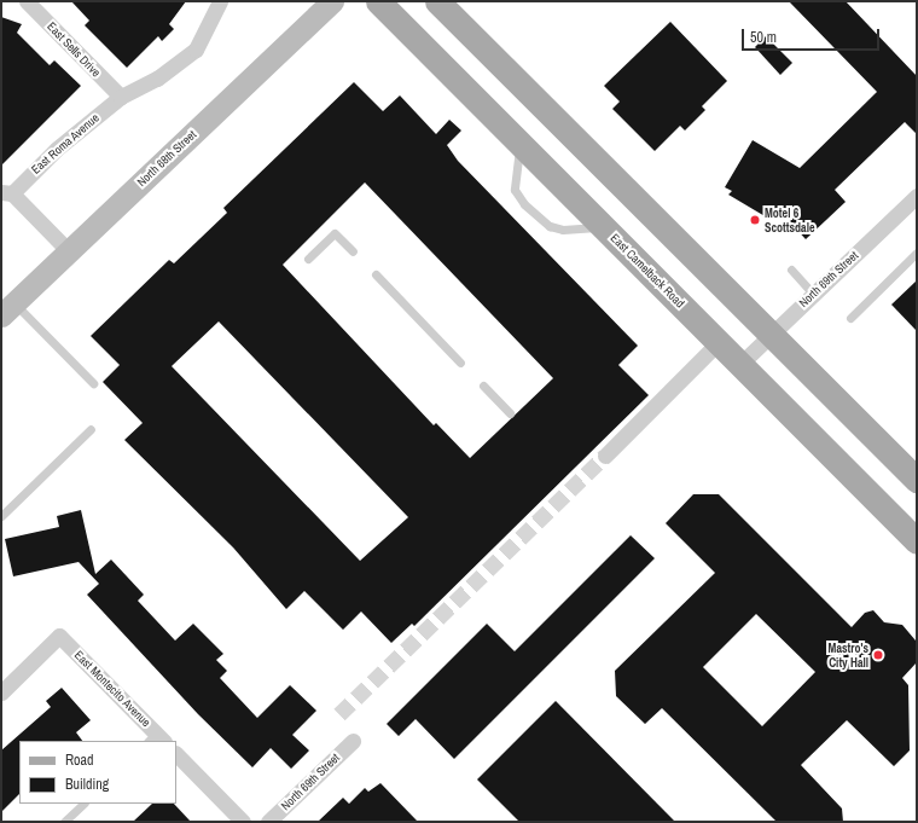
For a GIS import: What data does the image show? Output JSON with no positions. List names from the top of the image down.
{
  "streets": {
    "main road": ["East Camelback Road"],
    "street": [
      "East Sells Drive",
      "East Roma Avenue",
      "North 68th Street",
      "North 69th Street",
      "East Montecito Avenue"
    ]
  },
  "crossings": [
    ["East Sells Drive", "East Roma Avenue"],
    ["East Roma Avenue", "North 68th Street"],
    ["East Camelback Road", "North 69th Street"]
  ],
  "places": ["Motel 6 Scottsdale", "Mastro's City Hall"],
  "legend": ["Road", "Building"],
  "scale_bar": "50 m"
}
